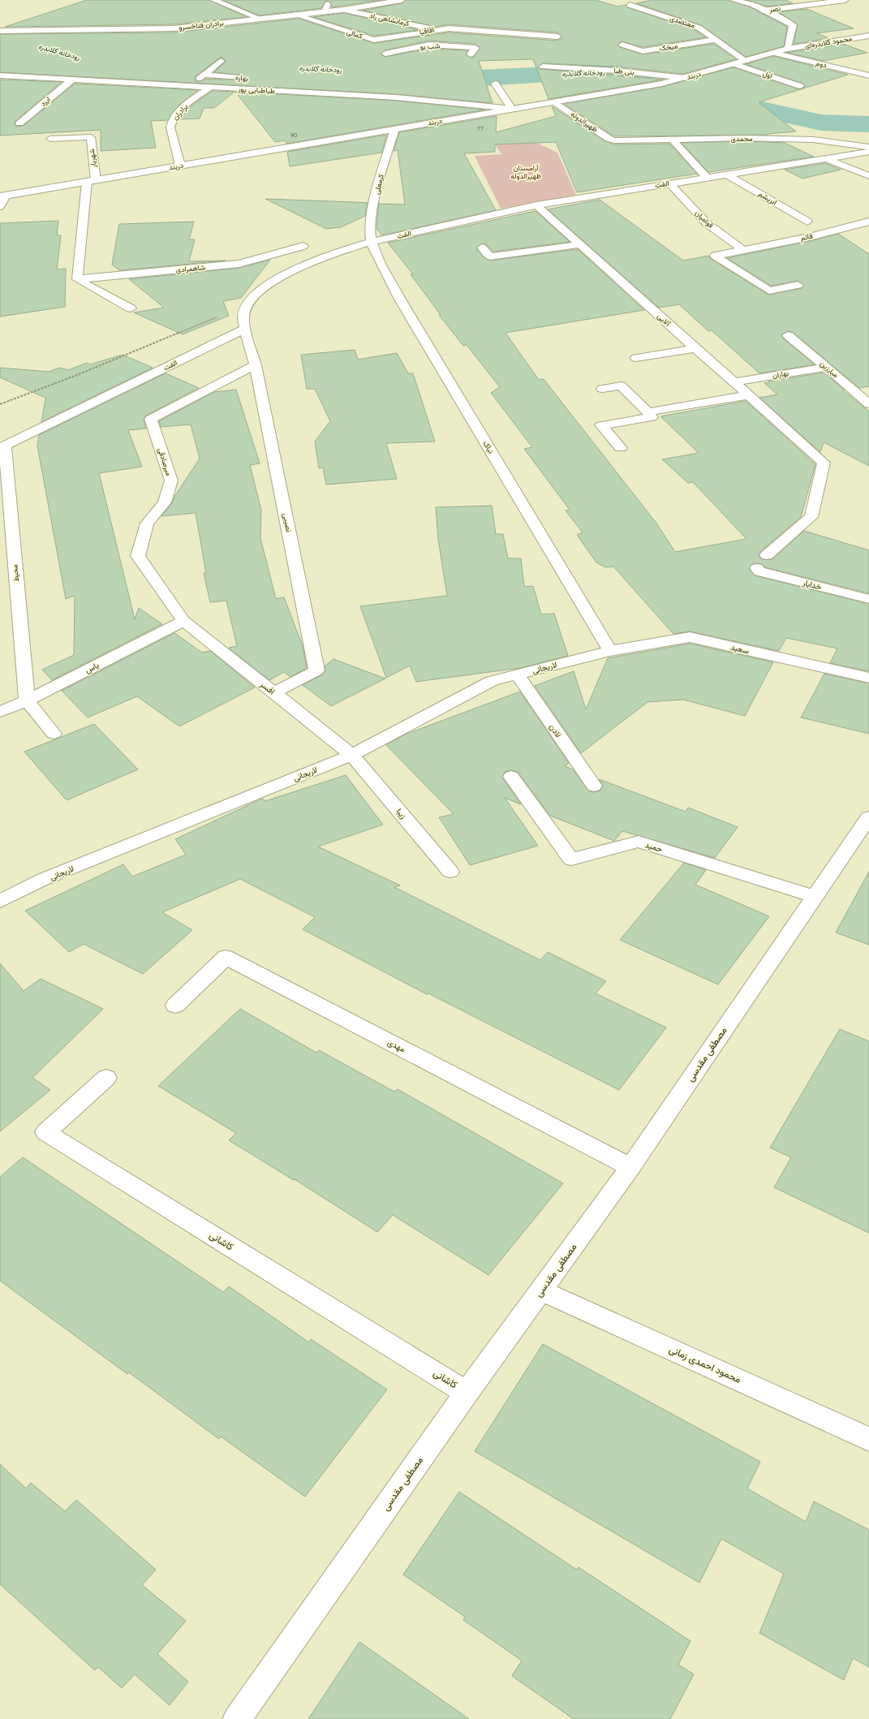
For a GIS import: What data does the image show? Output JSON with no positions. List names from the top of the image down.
{
  "streets": {
    "street": [
      "نصر",
      "کرمانشاهی راد",
      "معتضدی",
      "برادران فناخسرو",
      "اقاقیا",
      "کمالی",
      "محمود گلابدره‌ای",
      "شب بو",
      "میخک",
      "دوم",
      "بنی طبا",
      "اول",
      "دربند",
      "بهاره",
      "طباطبایی پور",
      "ایزد",
      "برادران",
      "ظهیرالدوله",
      "محمدی",
      "شهریار",
      "کرمعلی",
      "الفت",
      "ابریشم",
      "قوامیان",
      "قائم",
      "شاهمرادی",
      "آلایی",
      "مبارزین",
      "بهاران",
      "نیاک",
      "میرصادقی",
      "نصیبی",
      "محیط",
      "خدایار",
      "سعید",
      "یاس",
      "لاریجانی",
      "افسر",
      "لادن",
      "زیبا",
      "حمید",
      "مهدی",
      "مصطفی مقدسی",
      "کاشانی",
      "محمود احمدی زمانی"
    ]
  },
  "crossings": [
    ["کرمانشاهی راد", "برادران فناخسرو"],
    ["کرمانشاهی راد", "اقاقیا"],
    ["معتضدی", "میخک"],
    ["معتضدی", "دربند"],
    ["برادران فناخسرو", "کمالی"],
    ["اقاقیا", "کمالی"],
    ["محمود گلابدره‌ای", "دربند"],
    ["دوم", "دربند"],
    ["بنی طبا", "دربند"],
    ["اول", "دربند"],
    ["دربند", "طباطبایی پور"],
    ["دربند", "برادران"],
    ["دربند", "ظهیرالدوله"],
    ["دربند", "شهریار"],
    ["دربند", "کرمعلی"],
    ["طباطبایی پور", "ایزد"],
    ["طباطبایی پور", "برادران"],
    ["ظهیرالدوله", "محمدی"],
    ["کرمعلی", "الفت"],
    ["کرمعلی", "نیاک"],
    ["الفت", "ابریشم"],
    ["الفت", "قوامیان"],
    ["الفت", "آلایی"],
    ["الفت", "نیاک"],
    ["الفت", "نصیبی"],
    ["الفت", "محیط"],
    ["قوامیان", "قائم"],
    ["آلایی", "بهاران"],
    ["مبارزین", "بهاران"],
    ["نیاک", "سعید"],
    ["نیاک", "لاریجانی"],
    ["میرصادقی", "نصیبی"],
    ["میرصادقی", "یاس"],
    ["میرصادقی", "افسر"],
    ["نصیبی", "افسر"],
    ["محیط", "یاس"],
    ["سعید", "لاریجانی"],
    ["یاس", "افسر"],
    ["لاریجانی", "افسر"],
    ["لاریجانی", "لادن"],
    ["لاریجانی", "زیبا"],
    ["افسر", "زیبا"],
    ["حمید", "مصطفی مقدسی"],
    ["مهدی", "مصطفی مقدسی"],
    ["مصطفی مقدسی", "کاشانی"],
    ["مصطفی مقدسی", "محمود احمدی زمانی"]
  ],
  "water": ["رودخانه گلابدره"],
  "parks": ["آرامستان ظهیرالدوله"],
  "house_numbers": ["77", "90"]
}
